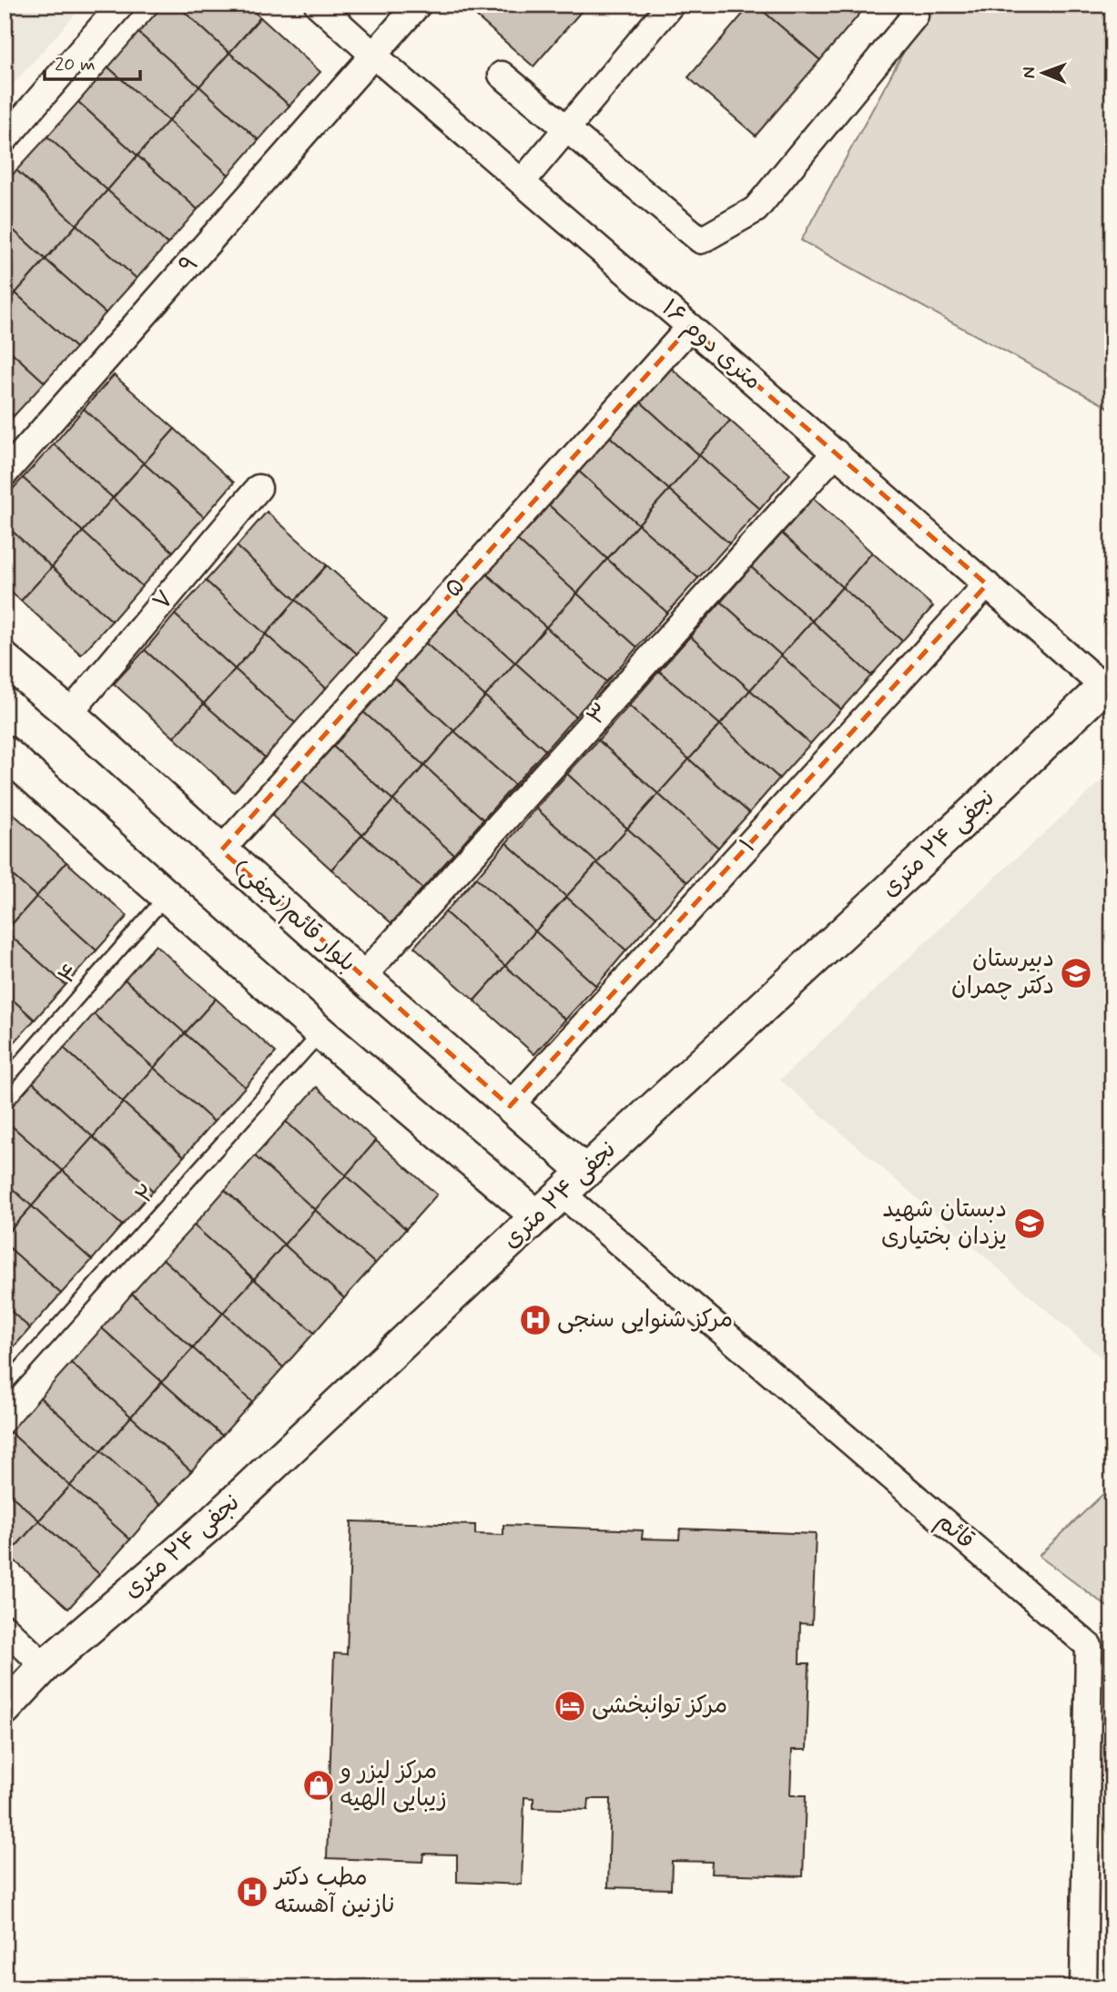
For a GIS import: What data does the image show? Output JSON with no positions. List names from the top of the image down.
{
  "streets": {
    "street": [
      "۹",
      "۱۶ متری دوم",
      "۵",
      "۷",
      "۳",
      "نجفی ۲۴ متری",
      "۱",
      "بلوار قائم(نجفی)",
      "قائم"
    ],
    "lane": ["۴", "۲"]
  },
  "crossings": [
    ["۹", "۱۶ متری دوم"],
    ["۱۶ متری دوم", "۵"],
    ["۱۶ متری دوم", "۳"],
    ["۱۶ متری دوم", "نجفی ۲۴ متری"],
    ["۱۶ متری دوم", "۱"],
    ["۵", "بلوار قائم(نجفی)"],
    ["۷", "بلوار قائم(نجفی)"],
    ["۳", "بلوار قائم(نجفی)"],
    ["نجفی ۲۴ متری", "بلوار قائم(نجفی)"],
    ["نجفی ۲۴ متری", "قائم"],
    ["۱", "بلوار قائم(نجفی)"]
  ],
  "places": {
    "school or university": ["دبیرستان دکتر چمران", "دبستان شهید یزدان بختیاری"],
    "hospital": ["مرکز شنوایی سنجی", "مطب دکتر نازنین آهسته"],
    "hotel": ["مرکز توانبخشی"],
    "shop": ["مرکز لیزر و زیبایی الهیه"]
  },
  "scale_bar": "20 m",
  "north": "left"
}
